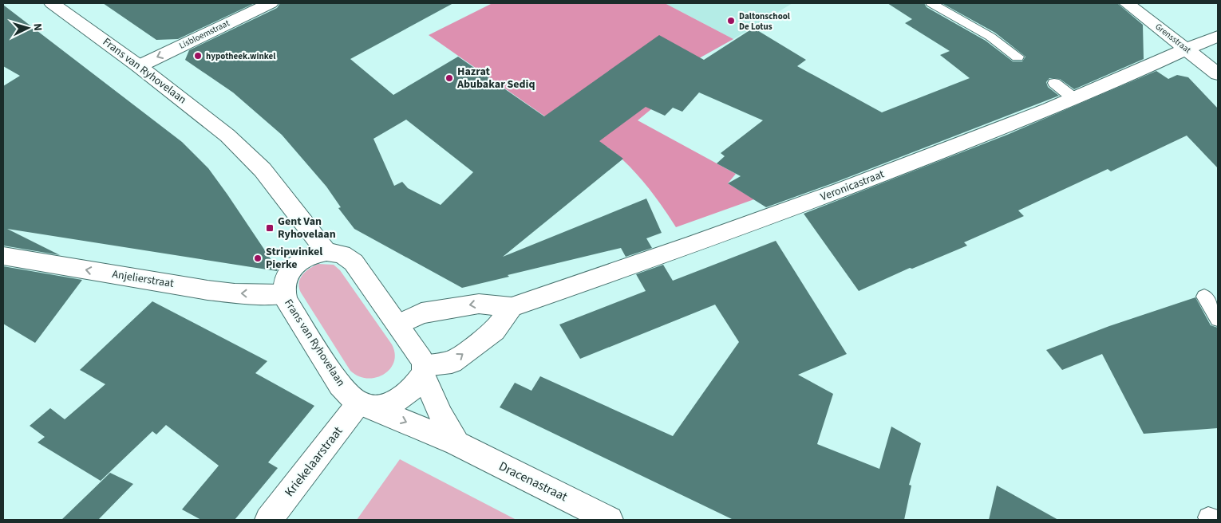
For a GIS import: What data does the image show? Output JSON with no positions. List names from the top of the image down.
{
  "streets": {
    "street": [
      "Lisbloemstraat",
      "Grensstraat",
      "Frans van Ryhovelaan",
      "Veronicastraat",
      "Anjelierstraat",
      "Kriekelaarstraat",
      "Dracenastraat"
    ]
  },
  "crossings": [
    ["Lisbloemstraat", "Frans van Ryhovelaan"],
    ["Grensstraat", "Veronicastraat"],
    ["Frans van Ryhovelaan", "Veronicastraat"],
    ["Frans van Ryhovelaan", "Anjelierstraat"],
    ["Frans van Ryhovelaan", "Kriekelaarstraat"],
    ["Frans van Ryhovelaan", "Dracenastraat"],
    ["Kriekelaarstraat", "Dracenastraat"]
  ],
  "one_way": ["Lisbloemstraat", "Anjelierstraat", "Dracenastraat"],
  "places": {
    "other": [
      "Daltonschool De Lotus",
      "hypotheek.winkel",
      "Hazrat Abubakar Sediq",
      "Stripwinkel Pierke"
    ],
    "transit": ["Gent Van Ryhovelaan"]
  },
  "north": "right"
}
